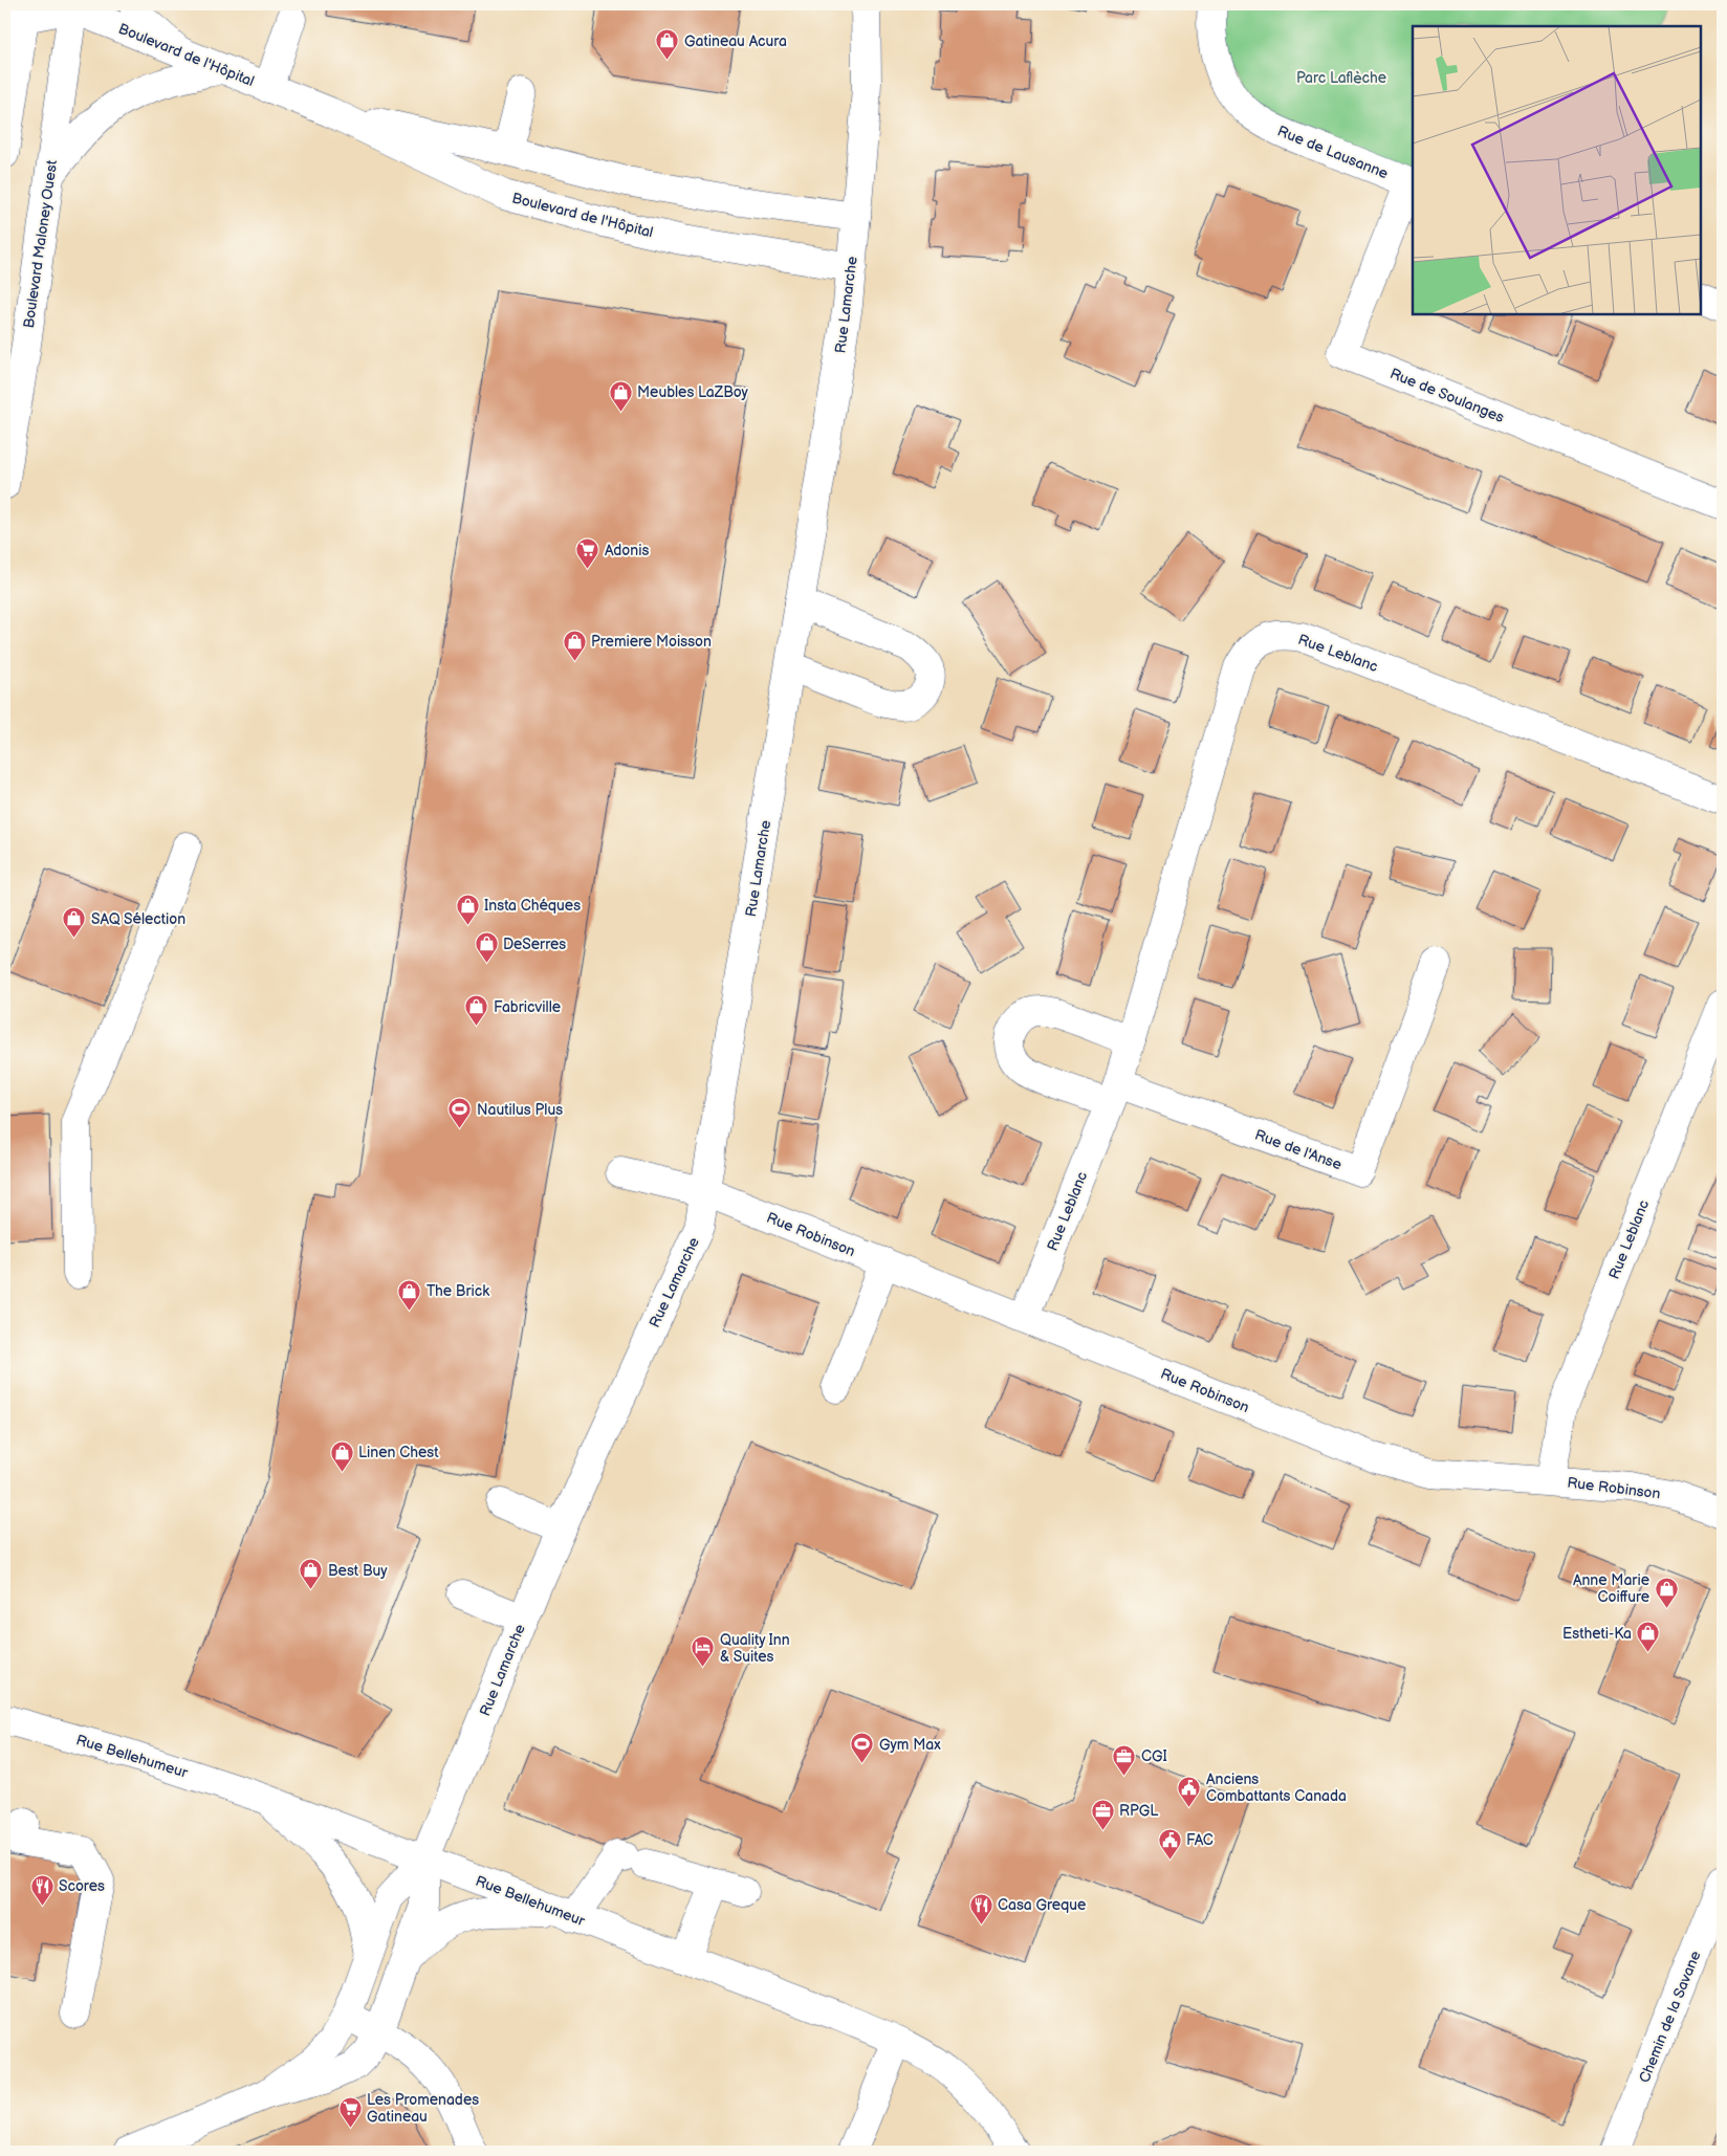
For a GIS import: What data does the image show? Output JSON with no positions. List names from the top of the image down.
{
  "streets": {
    "street": [
      "Boulevard de l'Hôpital",
      "Rue de Lausanne",
      "Boulevard Maloney Ouest",
      "Rue Lamarche",
      "Rue de Soulanges",
      "Rue Leblanc",
      "Rue de l'Anse",
      "Rue Robinson",
      "Rue Bellehumeur",
      "Chemin de la Savane"
    ]
  },
  "crossings": [
    ["Boulevard de l'Hôpital", "Boulevard Maloney Ouest"],
    ["Boulevard de l'Hôpital", "Rue Lamarche"],
    ["Rue de Lausanne", "Rue de Soulanges"],
    ["Rue Lamarche", "Rue Robinson"],
    ["Rue Lamarche", "Rue Bellehumeur"],
    ["Rue Leblanc", "Rue de l'Anse"],
    ["Rue Leblanc", "Rue Robinson"]
  ],
  "parks": ["Parc Laflèche"],
  "places": {
    "shop": [
      "Gatineau Acura",
      "Meubles LaZBoy",
      "Premiere Moisson",
      "Insta Chéques",
      "SAQ Sélection",
      "DeSerres",
      "Fabricville",
      "The Brick",
      "Linen Chest",
      "Best Buy",
      "Anne Marie Coiffure",
      "Estheti-Ka"
    ],
    "supermarket": ["Adonis", "Les Promenades Gatineau"],
    "sports": ["Nautilus Plus", "Gym Max"],
    "hotel": ["Quality Inn & Suites"],
    "office": ["CGI", "RPGL"],
    "public building": ["Anciens Combattants Canada", "FAC"],
    "restaurant": ["Scores", "Casa Greque"]
  }
}
